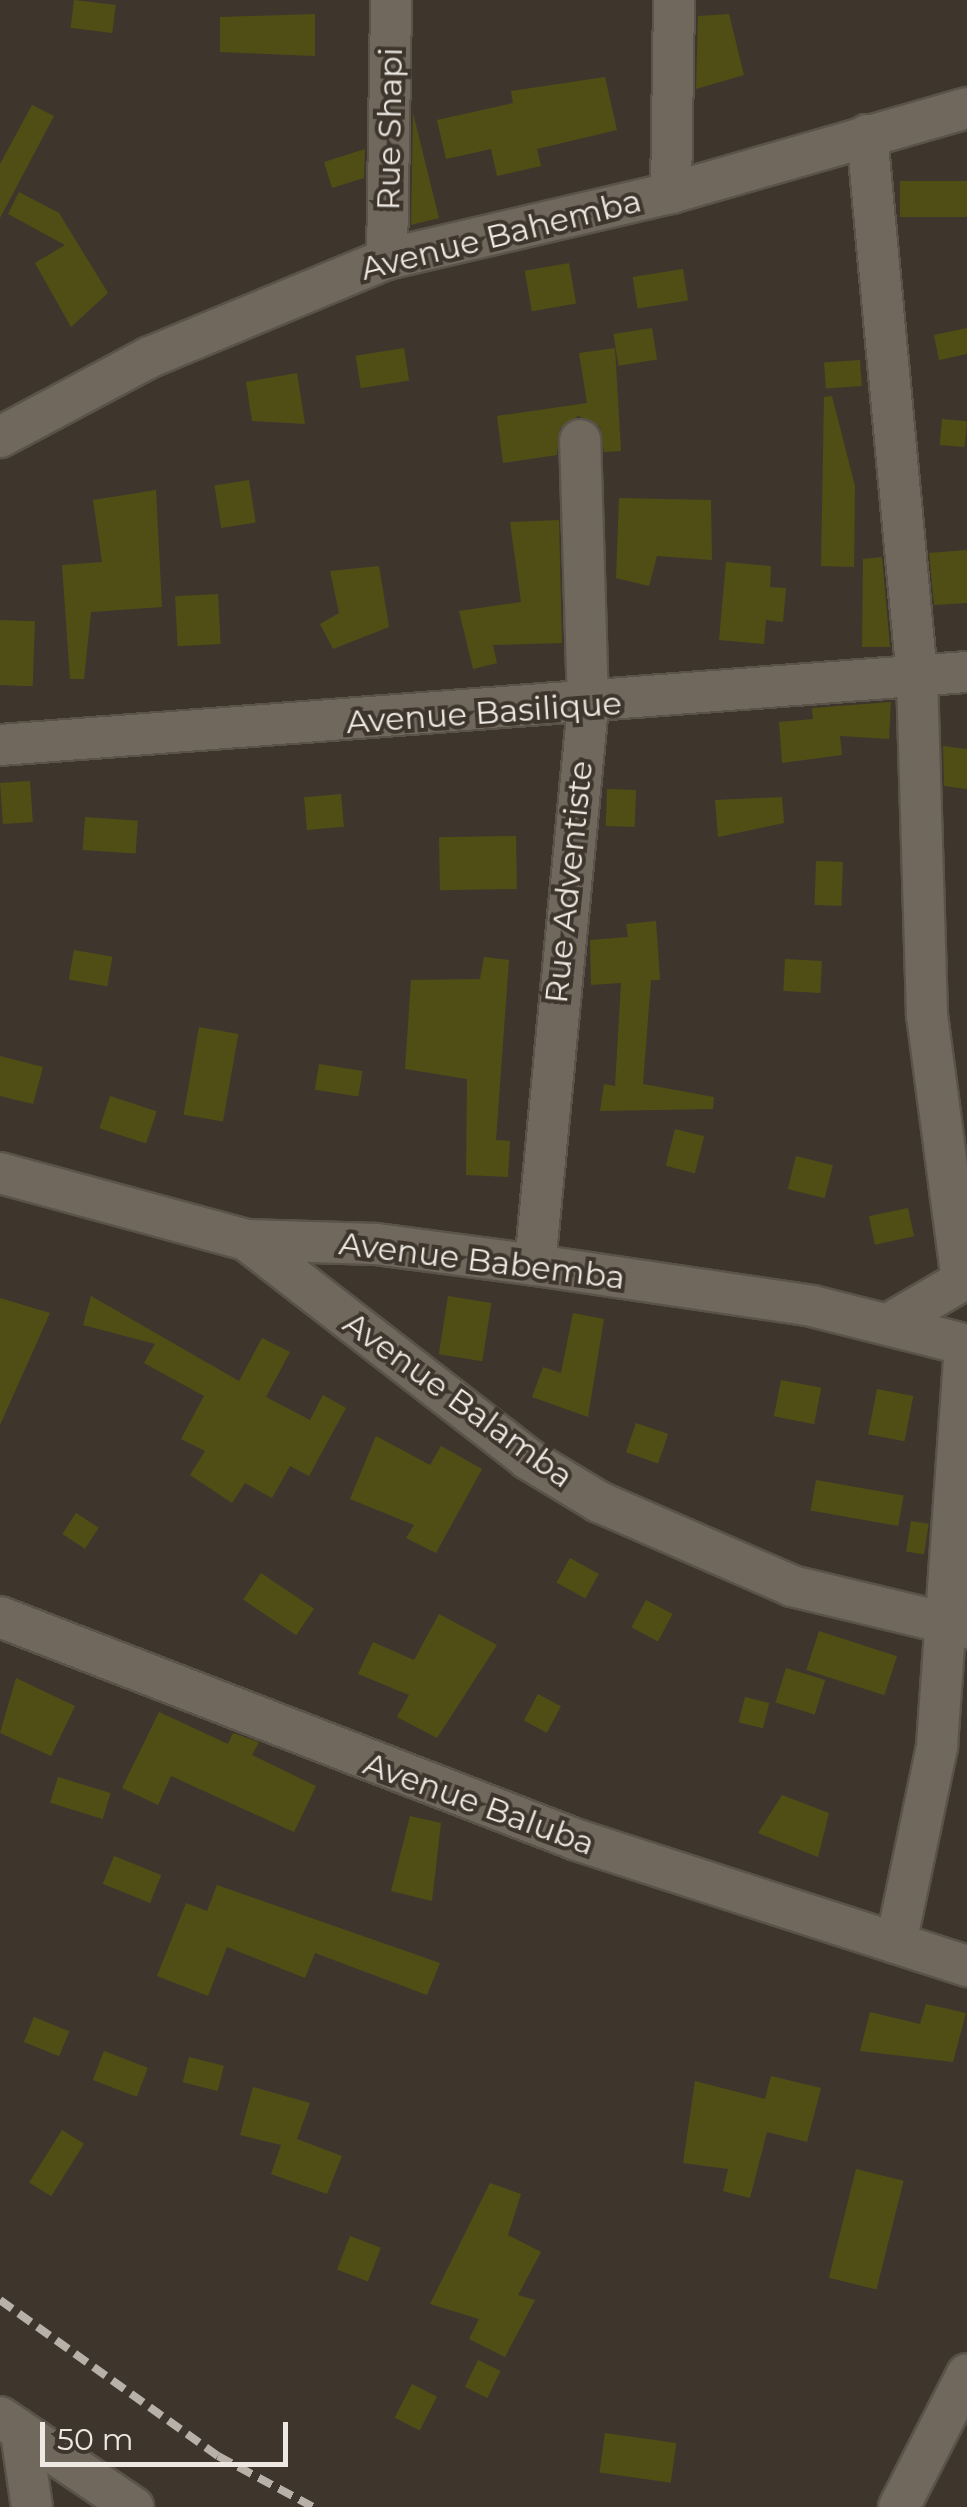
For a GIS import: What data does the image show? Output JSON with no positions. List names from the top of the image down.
{
  "streets": {
    "street": [
      "Rue Shapi",
      "Avenue Bahemba",
      "Avenue Basilique",
      "Rue Adventiste",
      "Avenue Babemba",
      "Avenue Balamba",
      "Avenue Baluba"
    ]
  },
  "crossings": [
    ["Rue Shapi", "Avenue Bahemba"],
    ["Avenue Basilique", "Rue Adventiste"],
    ["Rue Adventiste", "Avenue Babemba"],
    ["Avenue Babemba", "Avenue Balamba"]
  ],
  "scale_bar": "50 m"
}
